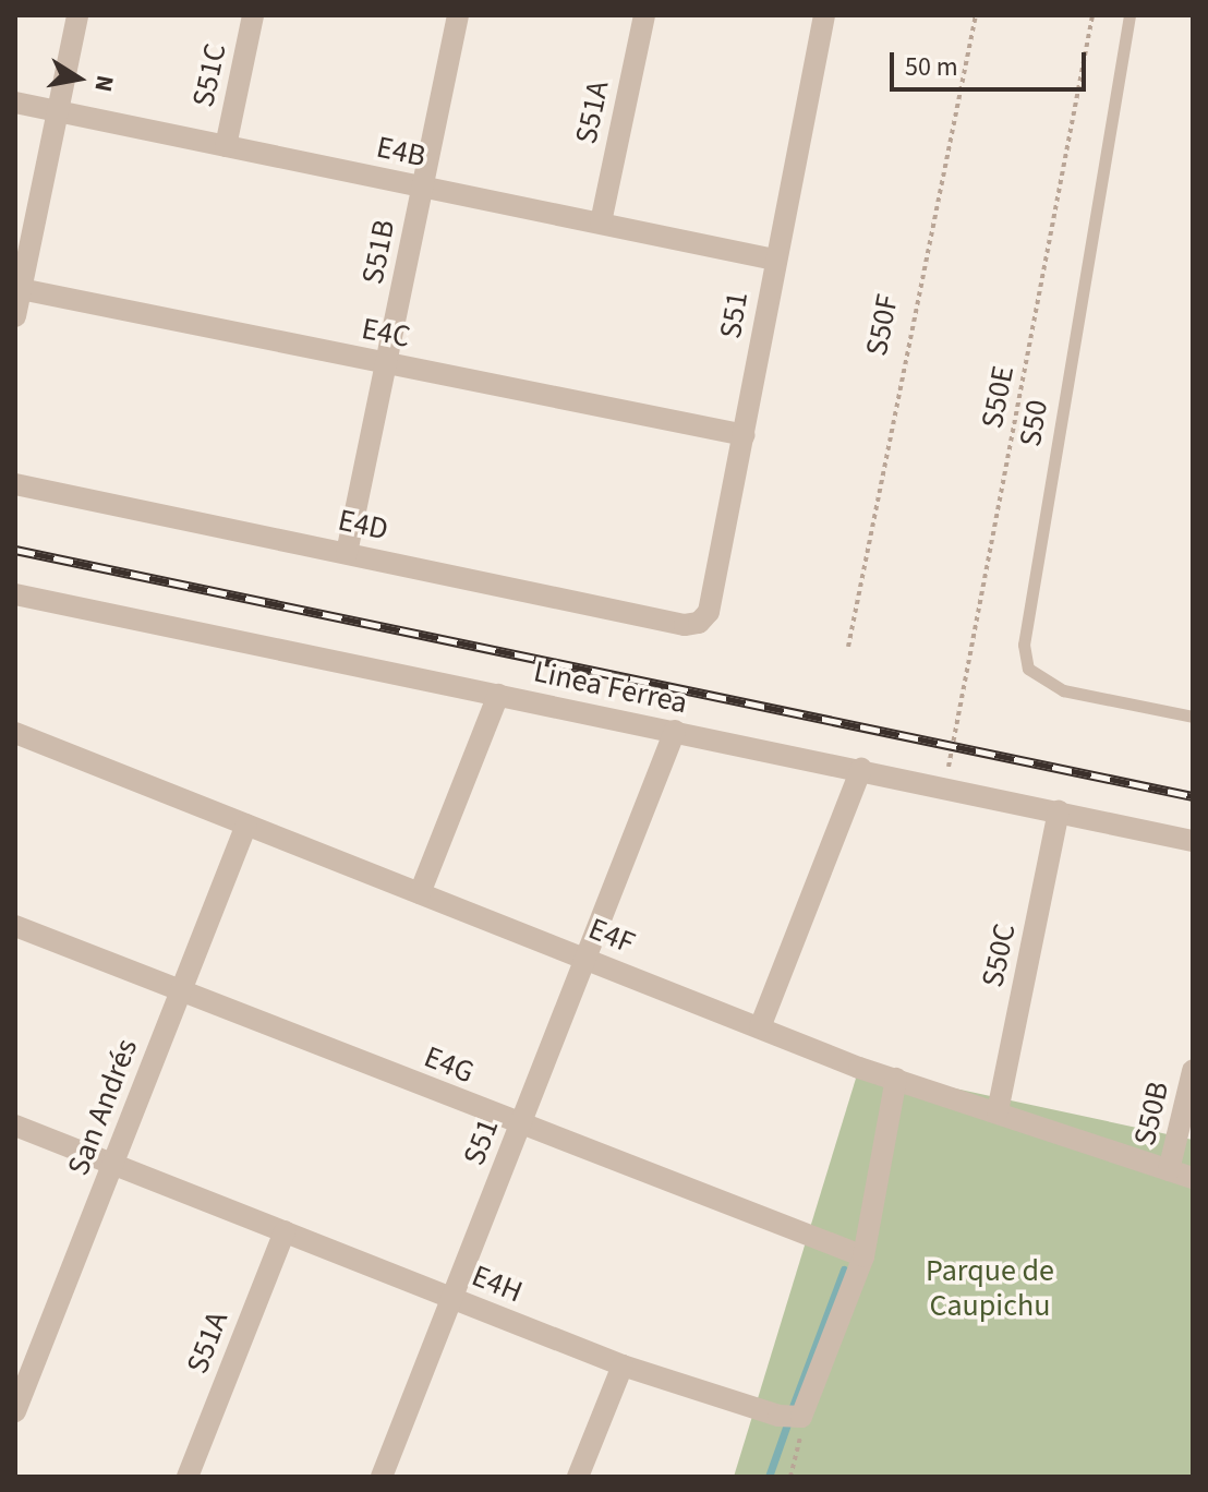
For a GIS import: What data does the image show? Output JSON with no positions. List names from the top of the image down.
{
  "streets": {
    "street": [
      "S51C",
      "S51A",
      "E4B",
      "S51B",
      "S51",
      "E4C",
      "E4D",
      "Linea Ferrea",
      "E4F",
      "S50C",
      "E4G",
      "San Andrés",
      "S50B",
      "E4H"
    ],
    "lane": ["S50"],
    "path": ["S50F", "S50E"]
  },
  "crossings": [
    ["S51C", "E4B"],
    ["S51A", "E4B"],
    ["S51A", "E4H"],
    ["E4B", "S51B"],
    ["E4B", "S51"],
    ["S51B", "E4C"],
    ["S51B", "E4D"],
    ["S51", "E4C"],
    ["S51", "E4D"],
    ["S51", "Linea Ferrea"],
    ["S51", "E4F"],
    ["S51", "E4G"],
    ["S51", "E4H"],
    ["S50E", "Linea Ferrea"],
    ["Linea Ferrea", "S50C"],
    ["E4F", "S50C"],
    ["E4F", "San Andrés"],
    ["E4F", "S50B"],
    ["E4G", "San Andrés"],
    ["San Andrés", "E4H"]
  ],
  "parks": ["Parque de Caupichu"],
  "scale_bar": "50 m",
  "north": "right"
}
